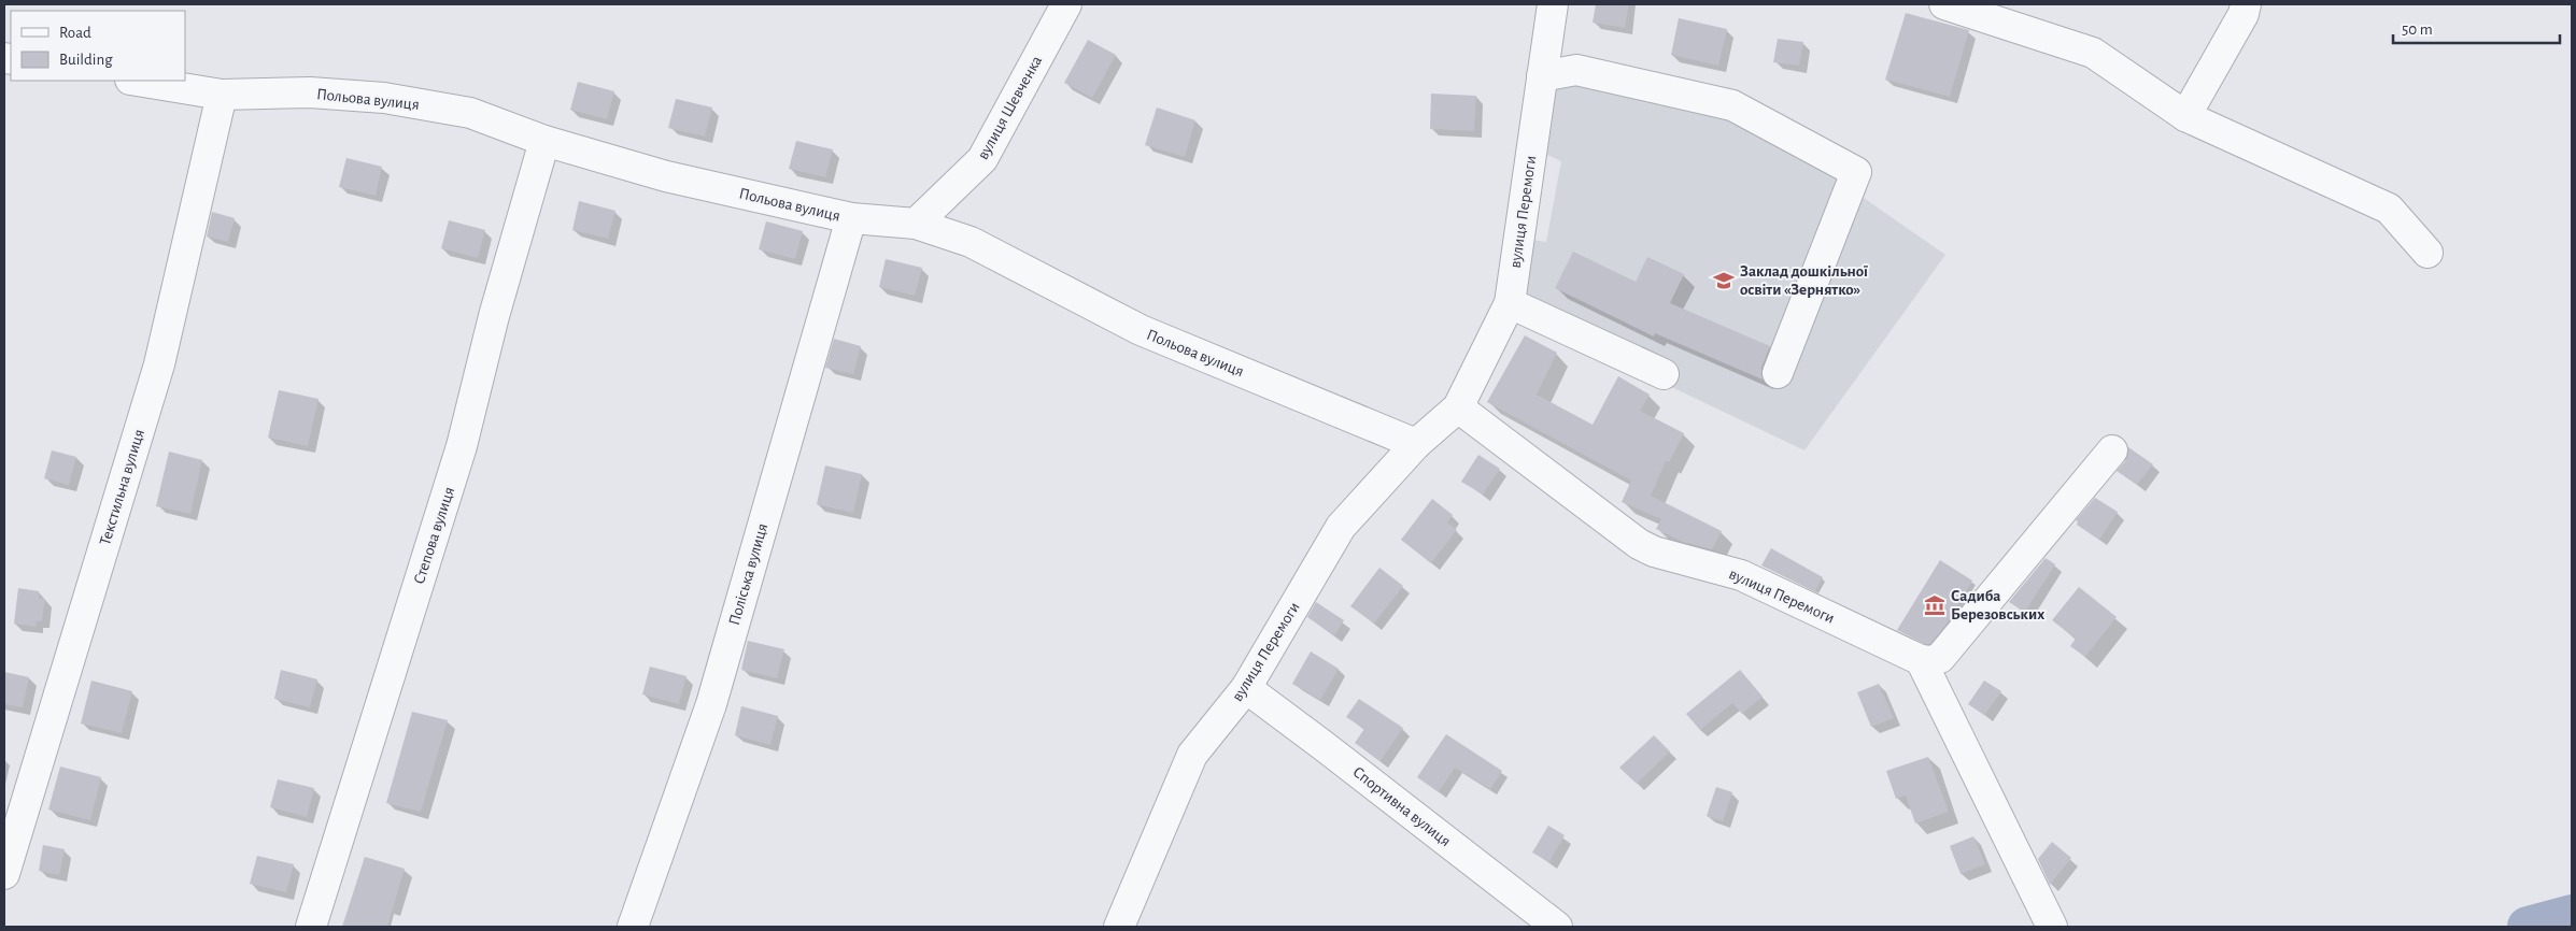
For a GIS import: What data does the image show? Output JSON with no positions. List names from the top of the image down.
{
  "streets": {
    "street": [
      "Польова вулиця",
      "вулиця Шевченка",
      "вулиця Перемоги",
      "Текстильна вулиця",
      "Степова вулиця",
      "Поліська вулиця",
      "Спортивна вулиця"
    ]
  },
  "crossings": [
    ["Польова вулиця", "вулиця Шевченка"],
    ["Польова вулиця", "вулиця Перемоги"],
    ["Польова вулиця", "Текстильна вулиця"],
    ["Польова вулиця", "Степова вулиця"],
    ["Польова вулиця", "Поліська вулиця"],
    ["вулиця Перемоги", "Спортивна вулиця"]
  ],
  "places": {
    "school or university": ["Заклад дошкільної освіти «Зернятко»"],
    "museum": ["Садиба Березовських"]
  },
  "legend": ["Road", "Building"],
  "scale_bar": "50 m"
}
